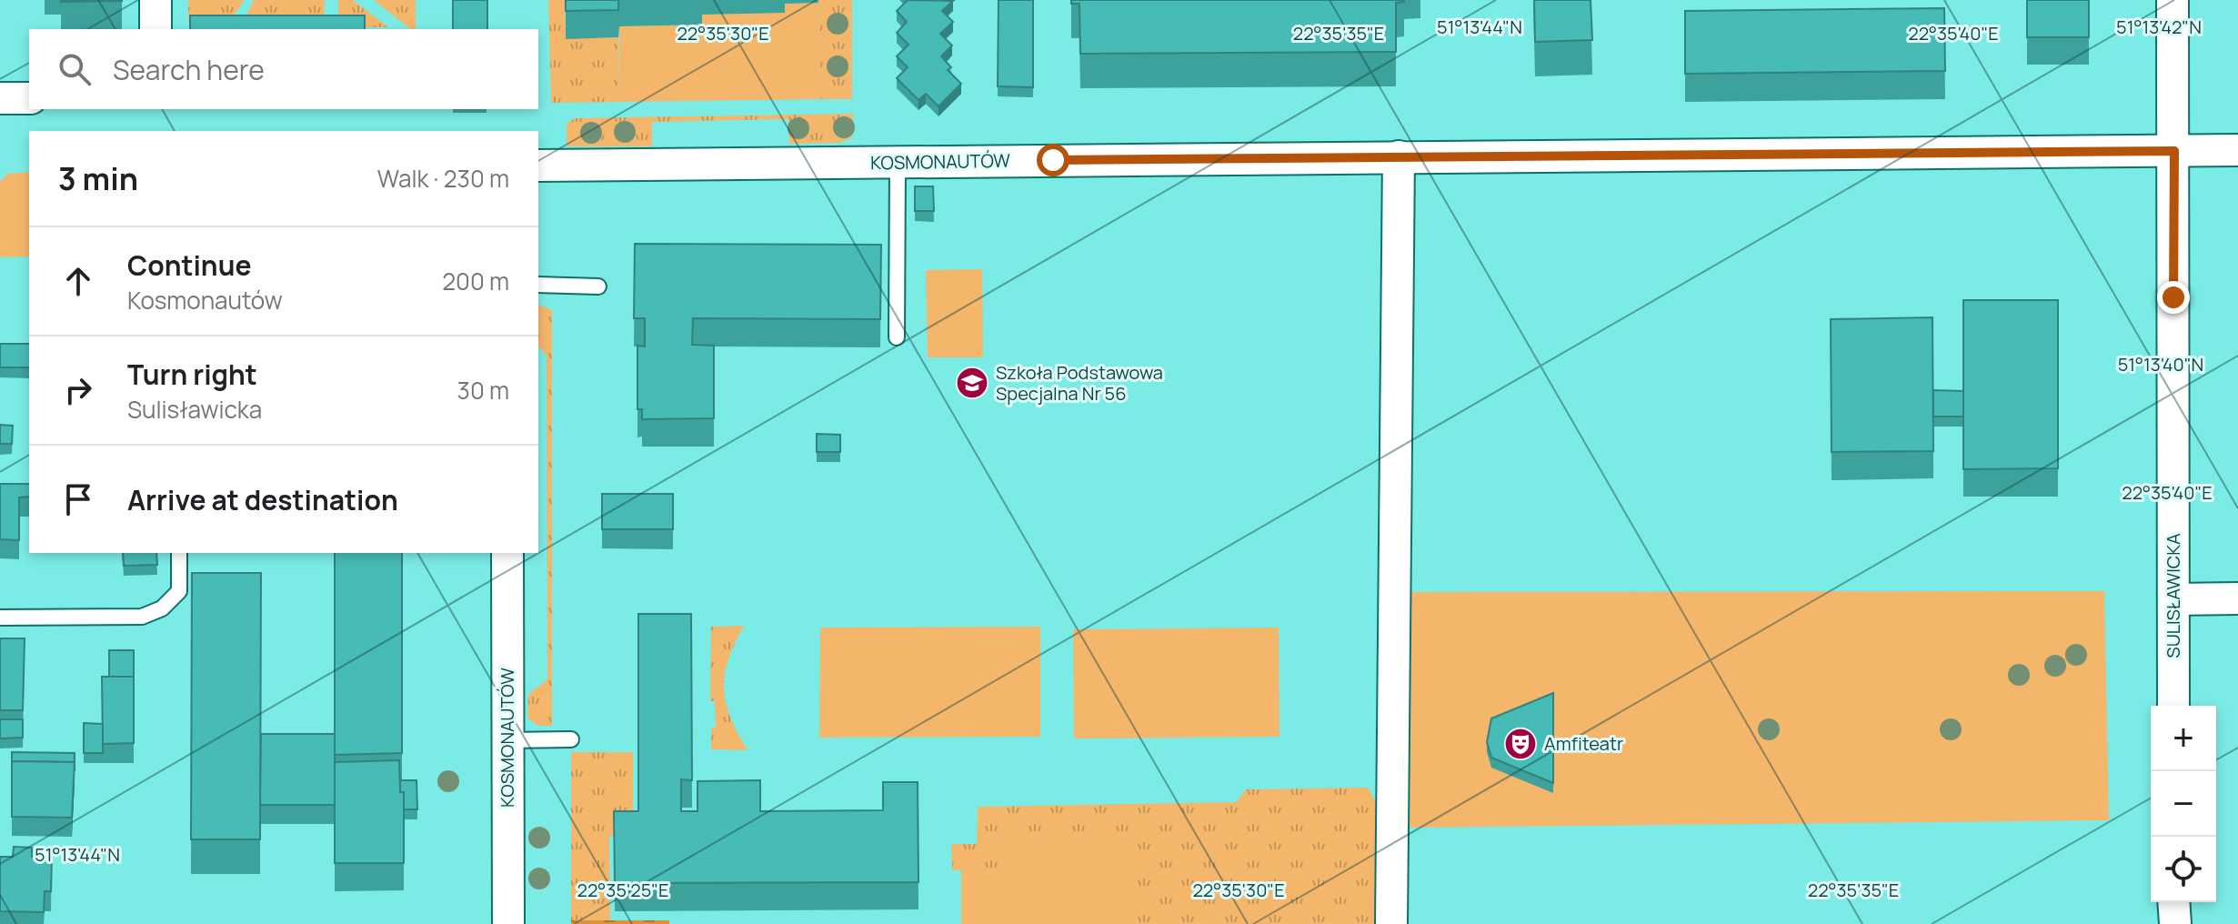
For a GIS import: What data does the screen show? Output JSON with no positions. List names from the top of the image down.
{
  "streets": {
    "street": ["KOSMONAUTÓW", "SULISŁAWICKA"]
  },
  "crossings": [
    ["KOSMONAUTÓW", "SULISŁAWICKA"]
  ],
  "places": {
    "school or university": ["Szkoła Podstawowa Specjalna Nr 56"],
    "theatre": ["Amfiteatr"]
  },
  "page": {
    "search": "Search here",
    "heading": ["3 min", "Walk · 230 m"],
    "list": [
      ["Continue", "Kosmonautów", "200 m"],
      ["Turn right", "Sulisławicka", "30 m"],
      "Arrive at destination"
    ],
    "map_buttons": ["+", "−"]
  },
  "coordinates": [
    "51°13'44\"N",
    "51°13'42\"N",
    "22°35'30\"E",
    "22°35'35\"E",
    "22°35'40\"E",
    "51°13'40\"N",
    "22°35'25\"E"
  ]
}
